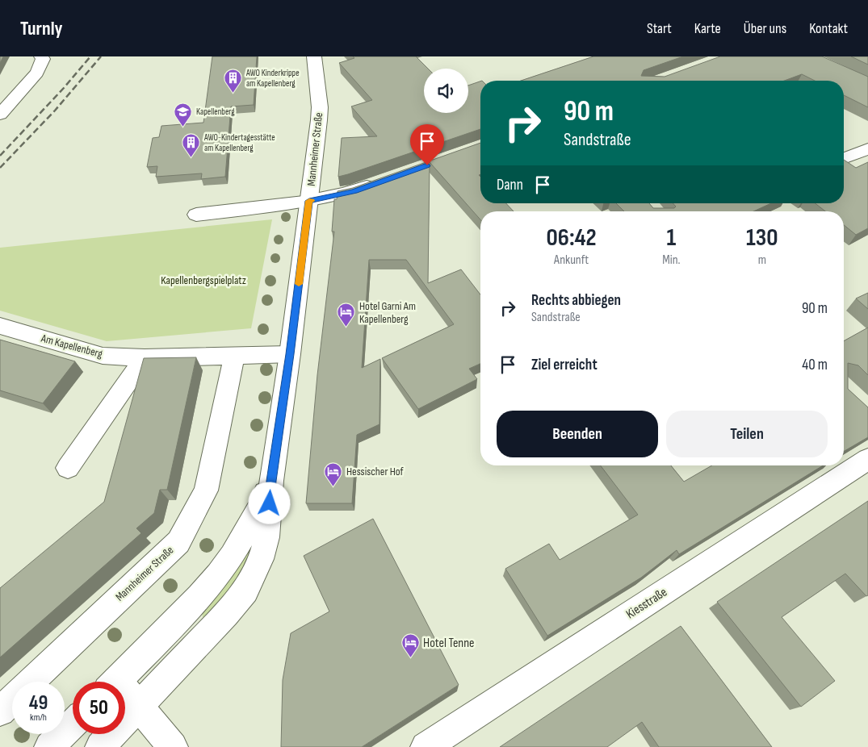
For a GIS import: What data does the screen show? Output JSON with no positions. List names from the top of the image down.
{
  "streets": {
    "street": ["Mannheimer Straße", "Am Kapellenberg", "Kiesstraße"]
  },
  "crossings": [
    ["Mannheimer Straße", "Am Kapellenberg"]
  ],
  "parks": ["Kapellenbergspielplatz"],
  "places": {
    "building": ["AWO Kinderkrippe am Kapellenberg", "AWO-Kindertagesstätte am Kapellenberg"],
    "school or university": ["Kapellenberg"],
    "hotel": ["Hotel Garni Am Kapellenberg", "Hessischer Hof", "Hotel Tenne"]
  },
  "page": {
    "header": "Turnly",
    "nav": [
      "Start",
      "Karte",
      "Über uns",
      "Kontakt"
    ],
    "turn": ["90 m", "Sandstraße"],
    "then": "Dann",
    "eta": [
      "06:42",
      "Ankunft",
      "1",
      "Min.",
      "130",
      "m"
    ],
    "list": [
      {
        "name": "Rechts abbiegen",
        "note": "Sandstraße",
        "value": "90 m"
      },
      {
        "name": "Ziel erreicht",
        "value": "40 m"
      }
    ],
    "buttons": ["Beenden", "Teilen"],
    "speed": "49 km/h",
    "limit": "50"
  }
}
